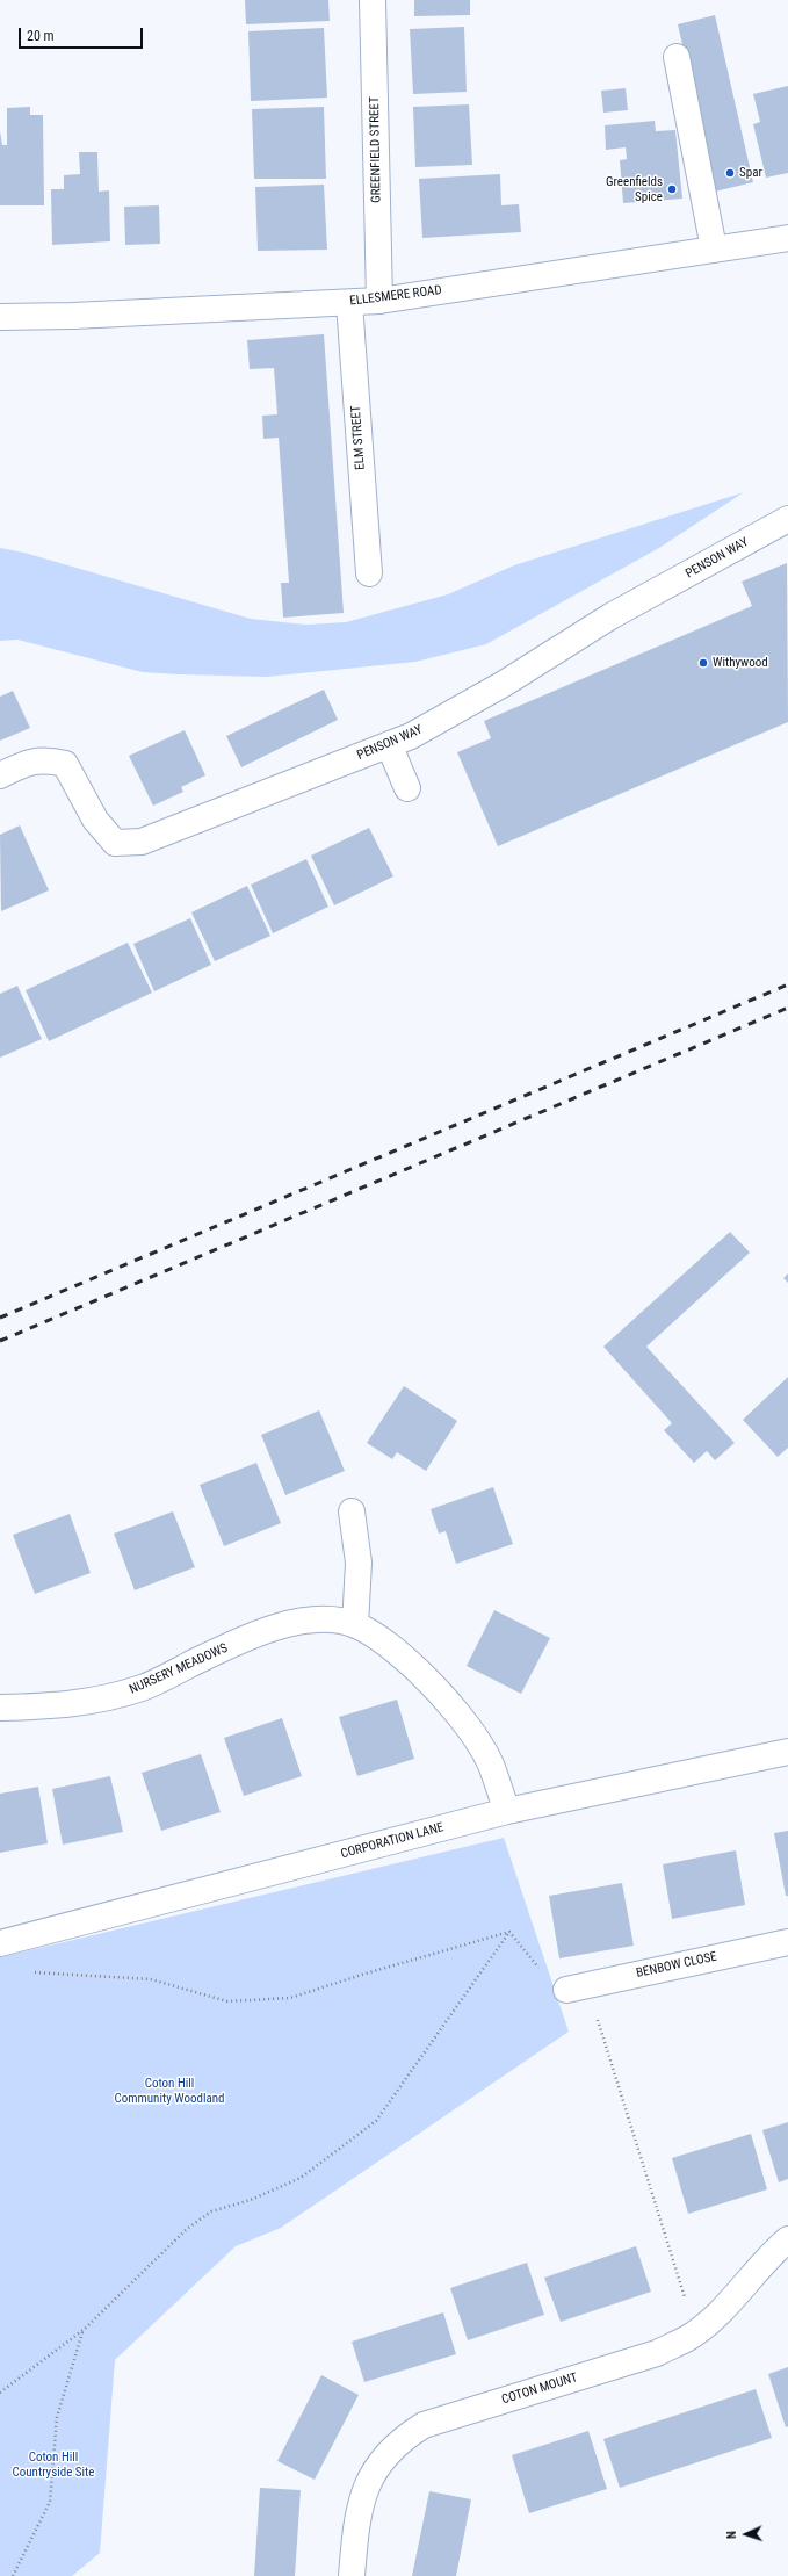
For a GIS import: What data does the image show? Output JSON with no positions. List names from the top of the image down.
{
  "streets": {
    "street": [
      "GREENFIELD STREET",
      "ELLESMERE ROAD",
      "ELM STREET",
      "PENSON WAY",
      "NURSERY MEADOWS",
      "CORPORATION LANE",
      "BENBOW CLOSE",
      "COTON MOUNT"
    ]
  },
  "crossings": [
    ["GREENFIELD STREET", "ELLESMERE ROAD"],
    ["ELLESMERE ROAD", "ELM STREET"],
    ["NURSERY MEADOWS", "CORPORATION LANE"]
  ],
  "parks": ["Coton Hill Community Woodland", "Coton Hill Countryside Site"],
  "places": ["Spar", "Greenfields Spice", "Withywood"],
  "scale_bar": "20 m",
  "north": "left"
}
